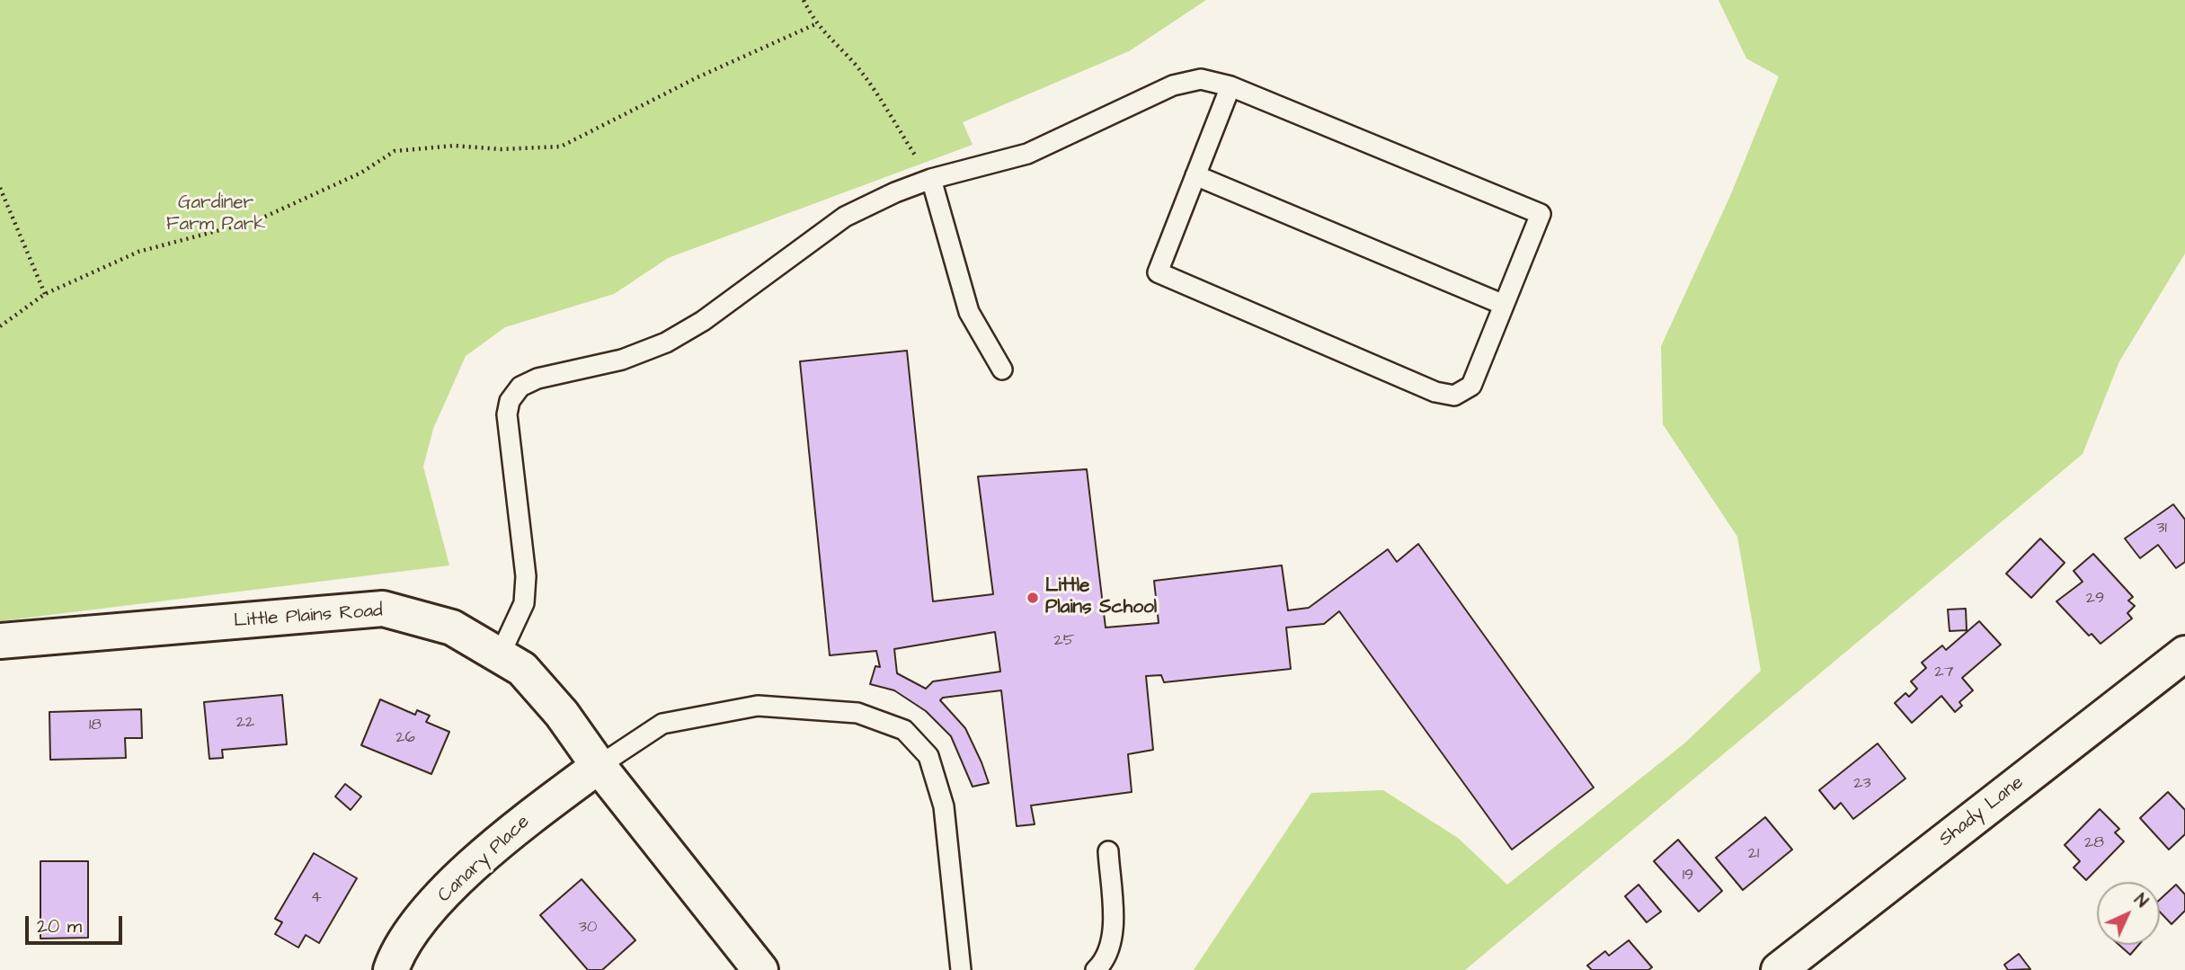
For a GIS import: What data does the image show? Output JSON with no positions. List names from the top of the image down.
{
  "streets": {
    "street": ["Little Plains Road", "Shady Lane", "Canary Place"]
  },
  "crossings": [
    ["Little Plains Road", "Canary Place"]
  ],
  "parks": ["Gardiner Farm Park"],
  "places": ["Little Plains School"],
  "house_numbers": [
    "31",
    "29",
    "25",
    "27",
    "22",
    "18",
    "26",
    "23",
    "28",
    "21",
    "19",
    "4",
    "30"
  ],
  "scale_bar": "20 m",
  "north": "top right"
}
